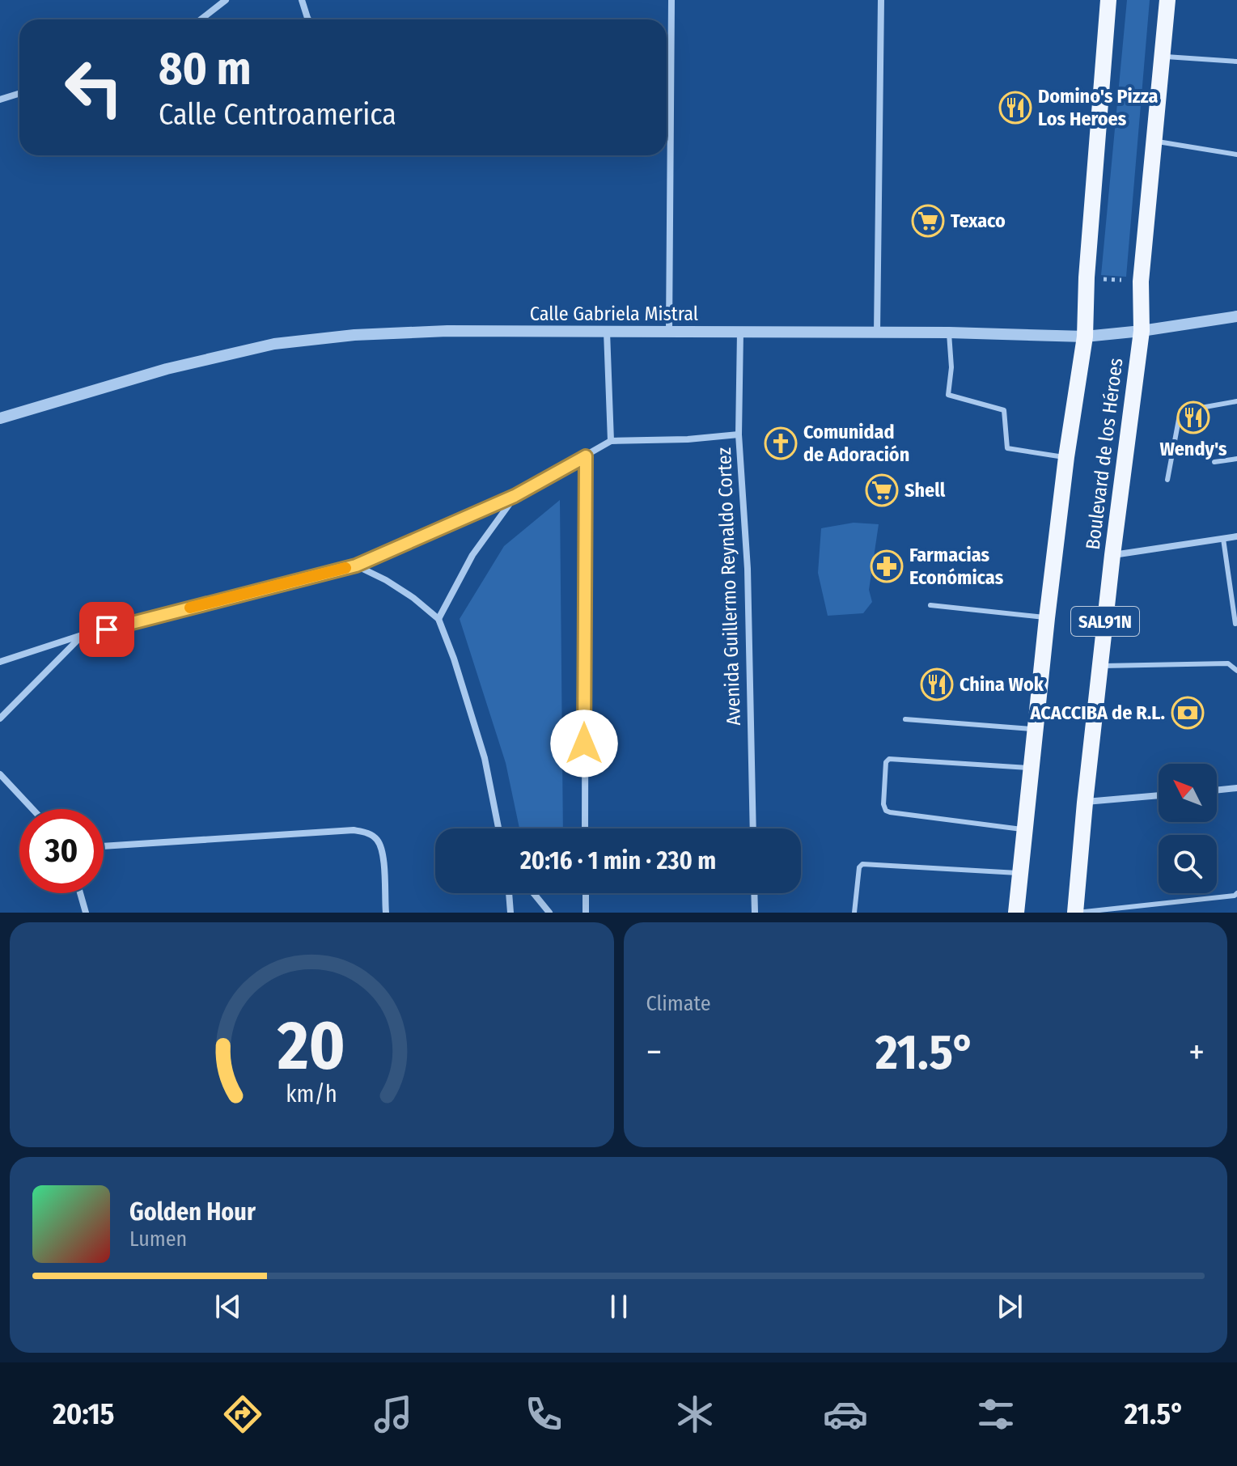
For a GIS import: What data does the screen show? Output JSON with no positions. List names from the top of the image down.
{
  "streets": {
    "main road": ["Boulevard de los Héroes", "SAL91N"],
    "street": ["Calle Gabriela Mistral", "Avenida Guillermo Reynaldo Cortez"]
  },
  "crossings": [
    ["Calle Gabriela Mistral", "Boulevard de los Héroes"],
    ["Calle Gabriela Mistral", "Avenida Guillermo Reynaldo Cortez"]
  ],
  "places": {
    "restaurant": ["Domino's Pizza Los Heroes", "Wendy's", "China Wok"],
    "supermarket": ["Texaco", "Shell"],
    "church": ["Comunidad de Adoración"],
    "pharmacy": ["Farmacias Económicas"],
    "bank": ["ACACCIBA de R.L."]
  },
  "north": "top left",
  "page": {
    "turn": ["80 m", "Calle Centroamerica"],
    "limit": "30",
    "trip": "20:16 · 1 min · 230 m",
    "tile": "Climate",
    "heat": ["−", "21.5°", "+"],
    "song": ["Golden Hour", "Lumen"],
    "tabs": ["20:15", "21.5°"],
    "gauge": ["20", "km/h"]
  }
}
